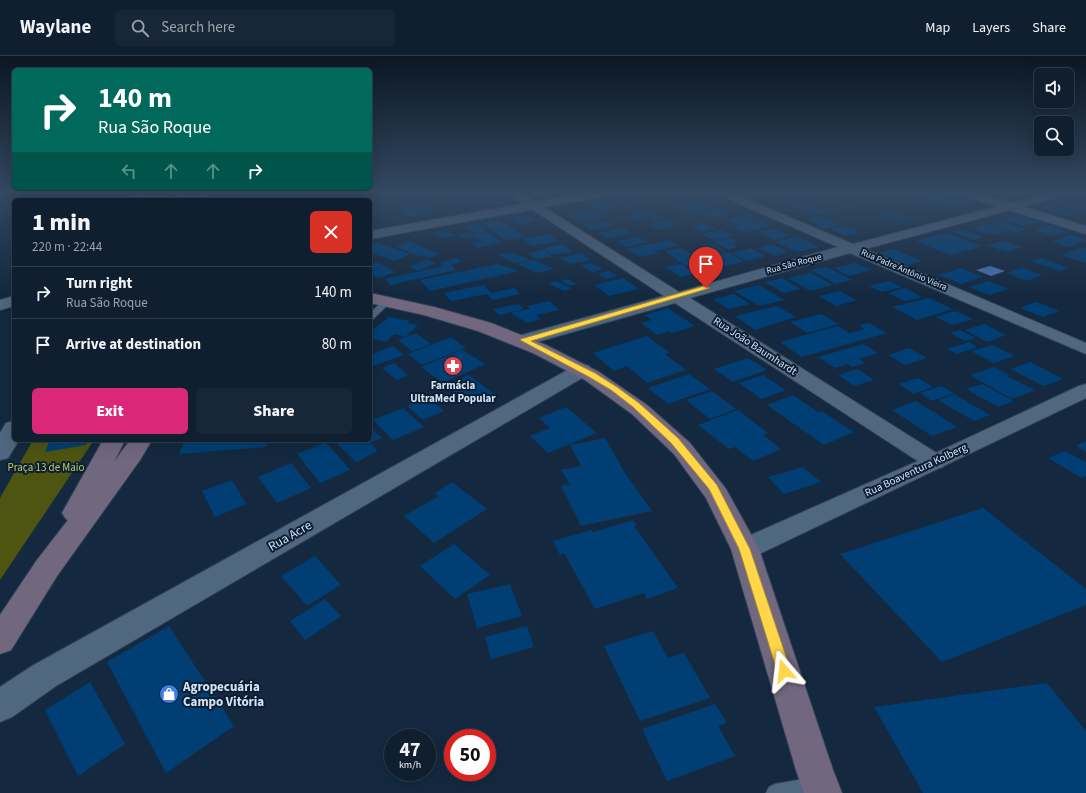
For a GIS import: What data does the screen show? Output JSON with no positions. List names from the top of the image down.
{
  "streets": {
    "street": [
      "Rua São Roque",
      "Rua Padre Antônio Vieira",
      "Rua João Baumhardt",
      "Rua Boaventura Kolberg",
      "Rua Acre"
    ]
  },
  "crossings": [
    ["Rua São Roque", "Rua Padre Antônio Vieira"],
    ["Rua São Roque", "Rua João Baumhardt"],
    ["Rua João Baumhardt", "Rua Boaventura Kolberg"]
  ],
  "parks": ["Praça 13 de Maio"],
  "places": {
    "pharmacy": ["Farmácia UltraMed Popular"],
    "shop": ["Agropecuária Campo Vitória"]
  },
  "page": {
    "header": "Waylane",
    "search": "Search here",
    "nav": ["Map", "Layers", "Share"],
    "turn": ["140 m", "Rua São Roque"],
    "heading": ["1 min", "220 m · 22:44"],
    "list": [
      {
        "name": "Turn right",
        "note": "Rua São Roque",
        "value": "140 m"
      },
      {
        "name": "Arrive at destination",
        "value": "80 m"
      }
    ],
    "buttons": ["Exit", "Share"],
    "speed": "47 km/h",
    "limit": "50"
  }
}
